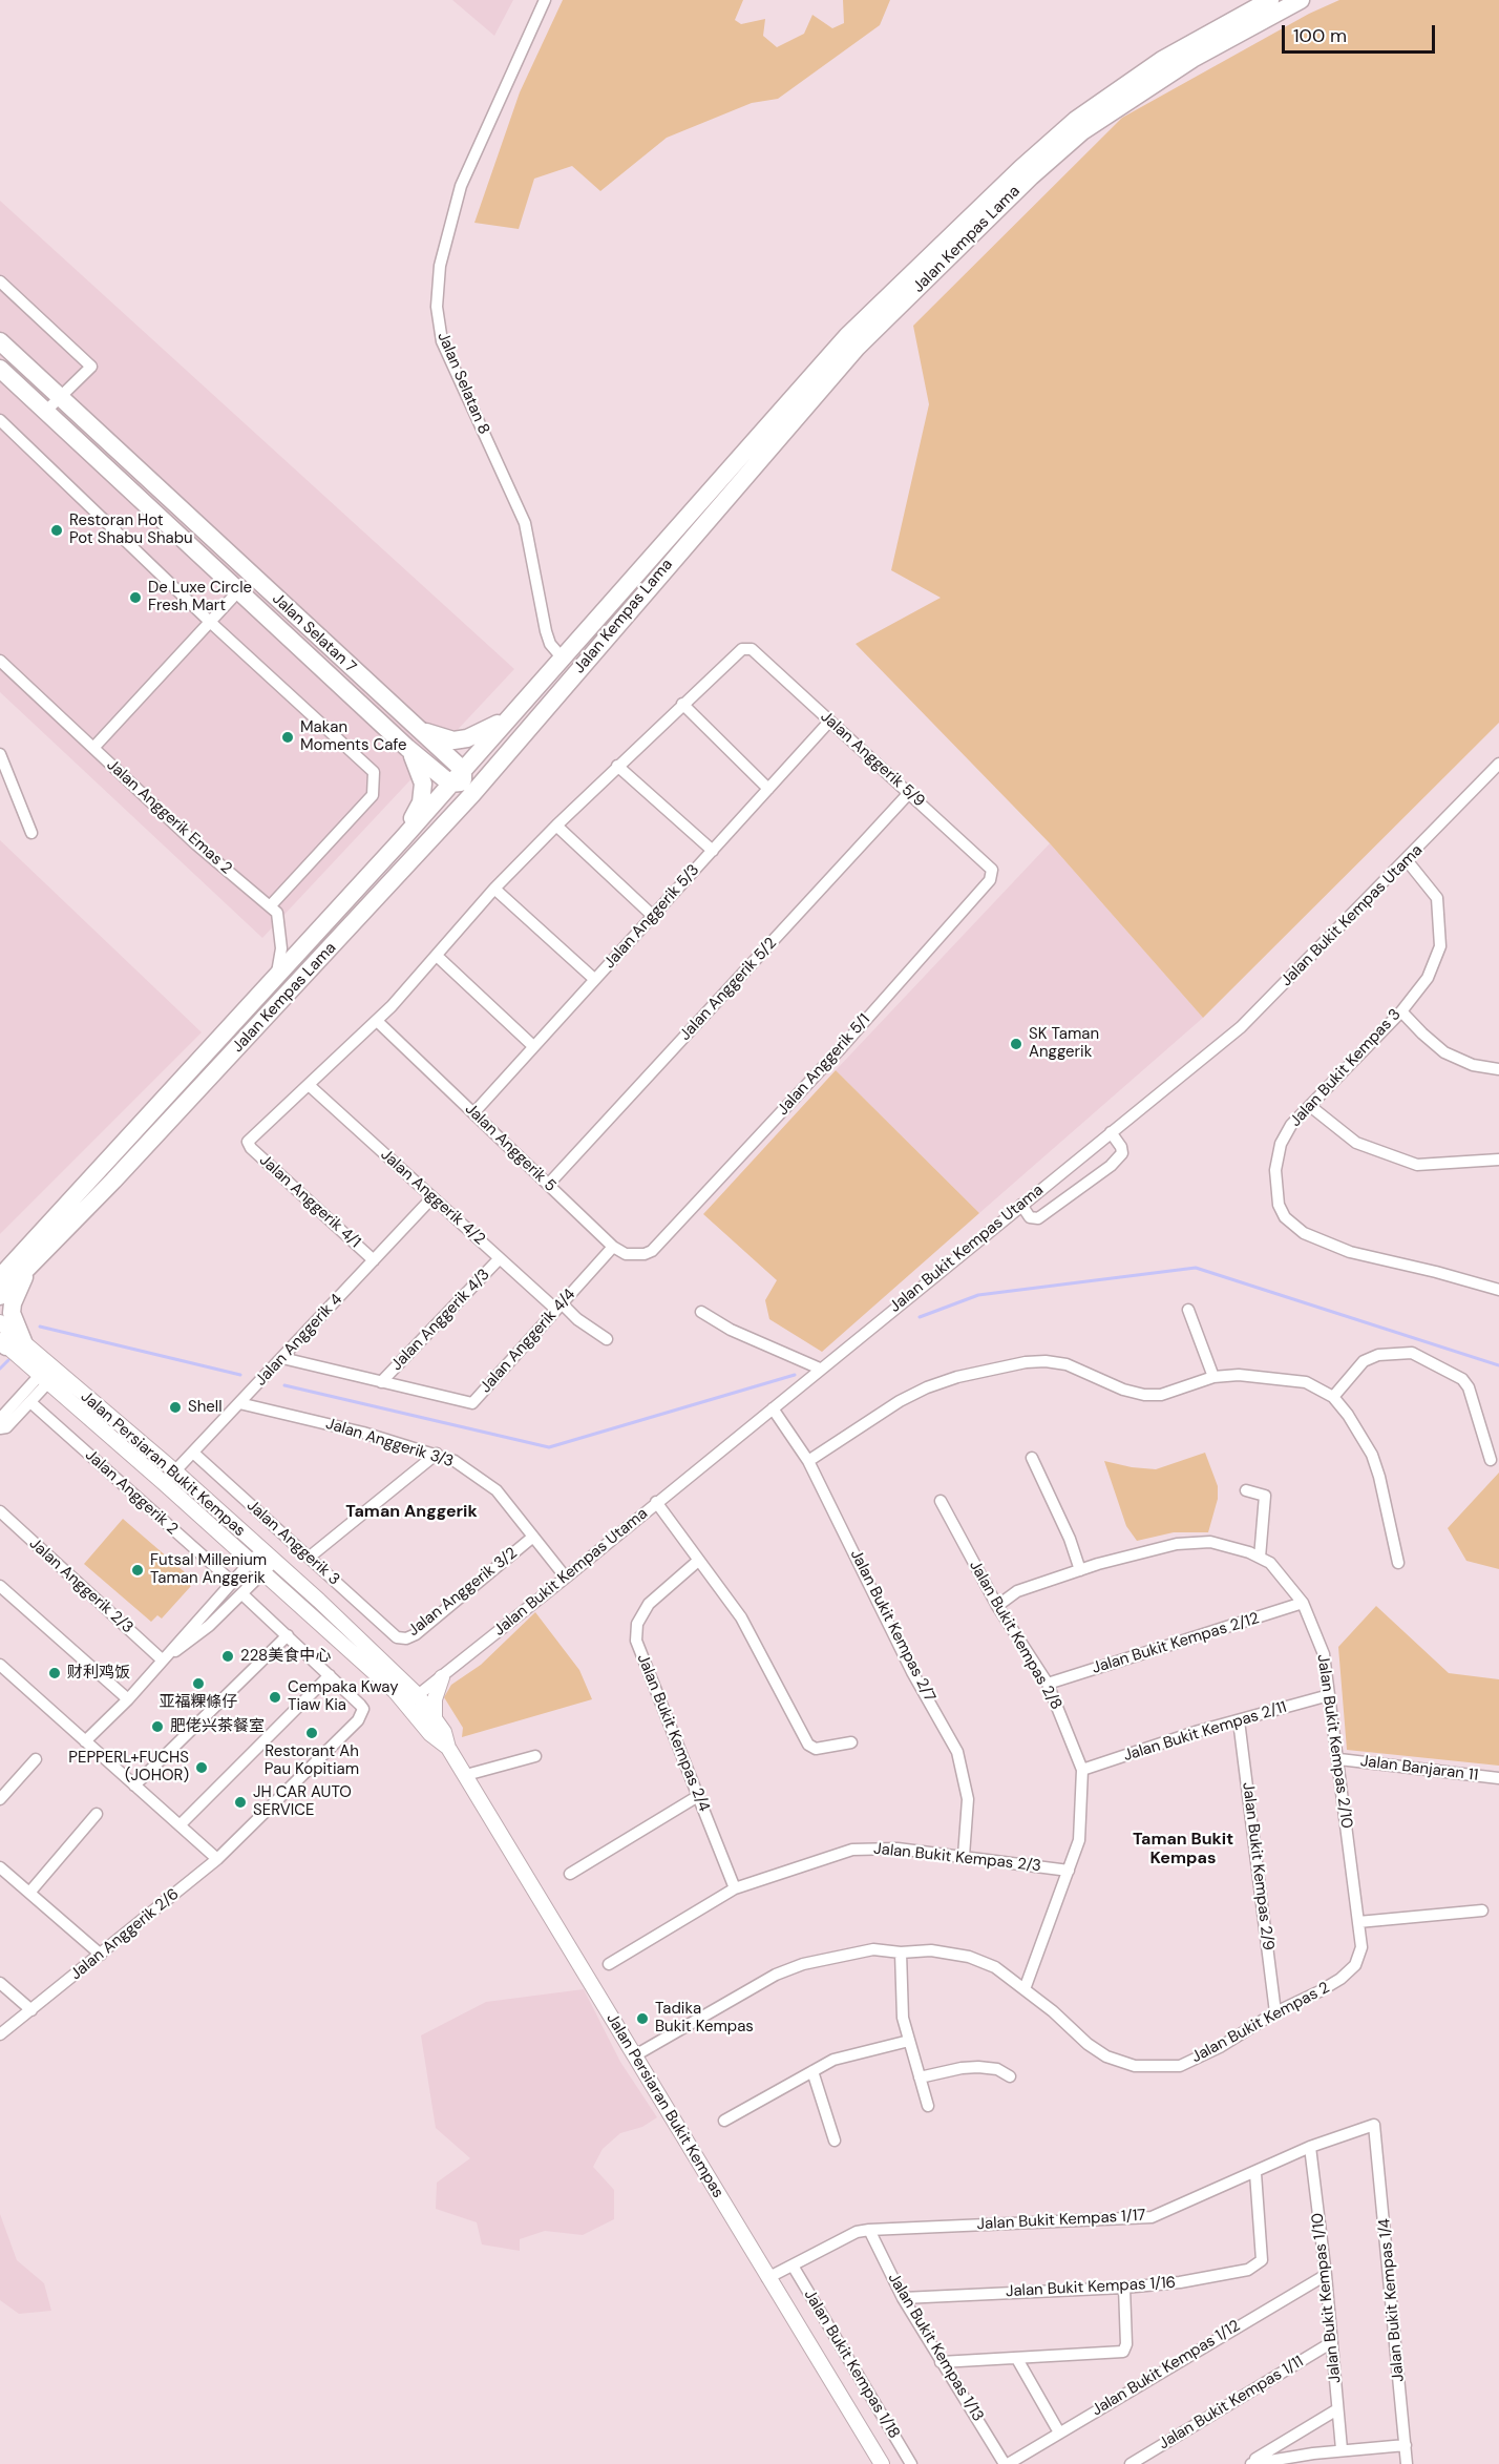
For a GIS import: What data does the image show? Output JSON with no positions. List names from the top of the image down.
{
  "streets": {
    "main road": ["Jalan Kempas Lama", "Jalan Selatan 7"],
    "street": [
      "Jalan Selatan 8",
      "Jalan Anggerik 5/9",
      "Jalan Anggerik Emas 2",
      "Jalan Bukit Kempas Utama",
      "Jalan Anggerik 5/3",
      "Jalan Anggerik 5/2",
      "Jalan Anggerik 5/1",
      "Jalan Bukit Kempas 3",
      "Jalan Anggerik 5",
      "Jalan Anggerik 4/2",
      "Jalan Anggerik 4/1",
      "Jalan Anggerik 4/3",
      "Jalan Anggerik 4",
      "Jalan Anggerik 4/4",
      "Jalan Anggerik 3/3",
      "Jalan Persiaran Bukit Kempas",
      "Jalan Anggerik 2",
      "Jalan Anggerik 3",
      "Jalan Anggerik 2/3",
      "Jalan Anggerik 3/2",
      "Jalan Bukit Kempas 2/7",
      "Jalan Bukit Kempas 2/8",
      "Jalan Bukit Kempas 2/12",
      "Jalan Bukit Kempas 2/11",
      "Jalan Bukit Kempas 2/4",
      "Jalan Bukit Kempas 2/10",
      "Jalan Banjaran 11",
      "Jalan Bukit Kempas 2/3",
      "Jalan Bukit Kempas 2/9",
      "Jalan Anggerik 2/6",
      "Jalan Bukit Kempas 2",
      "Jalan Bukit Kempas 1/17",
      "Jalan Bukit Kempas 1/16",
      "Jalan Bukit Kempas 1/10",
      "Jalan Bukit Kempas 1/4",
      "Jalan Bukit Kempas 1/13",
      "Jalan Bukit Kempas 1/18",
      "Jalan Bukit Kempas 1/12",
      "Jalan Bukit Kempas 1/11"
    ]
  },
  "crossings": [
    ["Jalan Kempas Lama", "Jalan Selatan 8"],
    ["Jalan Kempas Lama", "Jalan Selatan 7"],
    ["Jalan Anggerik 5/9", "Jalan Anggerik 5/3"],
    ["Jalan Anggerik 5/9", "Jalan Anggerik 5/2"],
    ["Jalan Anggerik 5/9", "Jalan Anggerik 5/1"],
    ["Jalan Bukit Kempas Utama", "Jalan Bukit Kempas 3"],
    ["Jalan Bukit Kempas Utama", "Jalan Anggerik 3/3"],
    ["Jalan Bukit Kempas Utama", "Jalan Persiaran Bukit Kempas"],
    ["Jalan Bukit Kempas Utama", "Jalan Bukit Kempas 2/7"],
    ["Jalan Anggerik 5/3", "Jalan Anggerik 5"],
    ["Jalan Anggerik 5/2", "Jalan Anggerik 5"],
    ["Jalan Anggerik 5/1", "Jalan Anggerik 5"],
    ["Jalan Anggerik 5", "Jalan Anggerik 4/4"],
    ["Jalan Anggerik 4/2", "Jalan Anggerik 4/1"],
    ["Jalan Anggerik 4/2", "Jalan Anggerik 4/3"],
    ["Jalan Anggerik 4/2", "Jalan Anggerik 4"],
    ["Jalan Anggerik 4/2", "Jalan Anggerik 4/4"],
    ["Jalan Anggerik 4/1", "Jalan Anggerik 4"],
    ["Jalan Anggerik 4/3", "Jalan Anggerik 4/4"],
    ["Jalan Anggerik 4", "Jalan Anggerik 4/4"],
    ["Jalan Anggerik 4", "Jalan Anggerik 3/3"],
    ["Jalan Anggerik 4", "Jalan Persiaran Bukit Kempas"],
    ["Jalan Anggerik 4", "Jalan Anggerik 3"],
    ["Jalan Anggerik 3/3", "Jalan Anggerik 3/2"],
    ["Jalan Persiaran Bukit Kempas", "Jalan Bukit Kempas 2"],
    ["Jalan Persiaran Bukit Kempas", "Jalan Bukit Kempas 1/17"],
    ["Jalan Anggerik 3", "Jalan Anggerik 3/2"],
    ["Jalan Bukit Kempas 2/7", "Jalan Bukit Kempas 2/3"],
    ["Jalan Bukit Kempas 2/8", "Jalan Bukit Kempas 2/12"],
    ["Jalan Bukit Kempas 2/8", "Jalan Bukit Kempas 2/11"],
    ["Jalan Bukit Kempas 2/8", "Jalan Bukit Kempas 2/10"],
    ["Jalan Bukit Kempas 2/8", "Jalan Bukit Kempas 2/3"],
    ["Jalan Bukit Kempas 2/8", "Jalan Bukit Kempas 2"],
    ["Jalan Bukit Kempas 2/12", "Jalan Bukit Kempas 2/10"],
    ["Jalan Bukit Kempas 2/11", "Jalan Bukit Kempas 2/10"],
    ["Jalan Bukit Kempas 2/11", "Jalan Bukit Kempas 2/9"],
    ["Jalan Bukit Kempas 2/4", "Jalan Bukit Kempas 2/3"],
    ["Jalan Bukit Kempas 2/10", "Jalan Banjaran 11"],
    ["Jalan Bukit Kempas 2/10", "Jalan Bukit Kempas 2"],
    ["Jalan Bukit Kempas 2/9", "Jalan Bukit Kempas 2"],
    ["Jalan Bukit Kempas 1/17", "Jalan Bukit Kempas 1/16"],
    ["Jalan Bukit Kempas 1/17", "Jalan Bukit Kempas 1/10"],
    ["Jalan Bukit Kempas 1/17", "Jalan Bukit Kempas 1/4"],
    ["Jalan Bukit Kempas 1/17", "Jalan Bukit Kempas 1/13"],
    ["Jalan Bukit Kempas 1/17", "Jalan Bukit Kempas 1/18"],
    ["Jalan Bukit Kempas 1/16", "Jalan Bukit Kempas 1/13"],
    ["Jalan Bukit Kempas 1/10", "Jalan Bukit Kempas 1/12"],
    ["Jalan Bukit Kempas 1/10", "Jalan Bukit Kempas 1/11"],
    ["Jalan Bukit Kempas 1/13", "Jalan Bukit Kempas 1/12"]
  ],
  "districts": ["Taman Anggerik", "Taman Bukit Kempas"],
  "places": [
    "Restoran Hot Pot Shabu Shabu",
    "De Luxe Circle Fresh Mart",
    "Makan Moments Cafe",
    "SK Taman Anggerik",
    "Shell",
    "Futsal Millenium Taman Anggerik",
    "228美食中心",
    "财利鸡饭",
    "亚福粿條仔",
    "Cempaka Kway Tiaw Kia",
    "肥佬兴茶餐室",
    "Restorant Ah Pau Kopitiam",
    "PEPPERL+FUCHS (JOHOR)",
    "JH CAR AUTO SERVICE",
    "Tadika Bukit Kempas"
  ],
  "scale_bar": "100 m"
}
